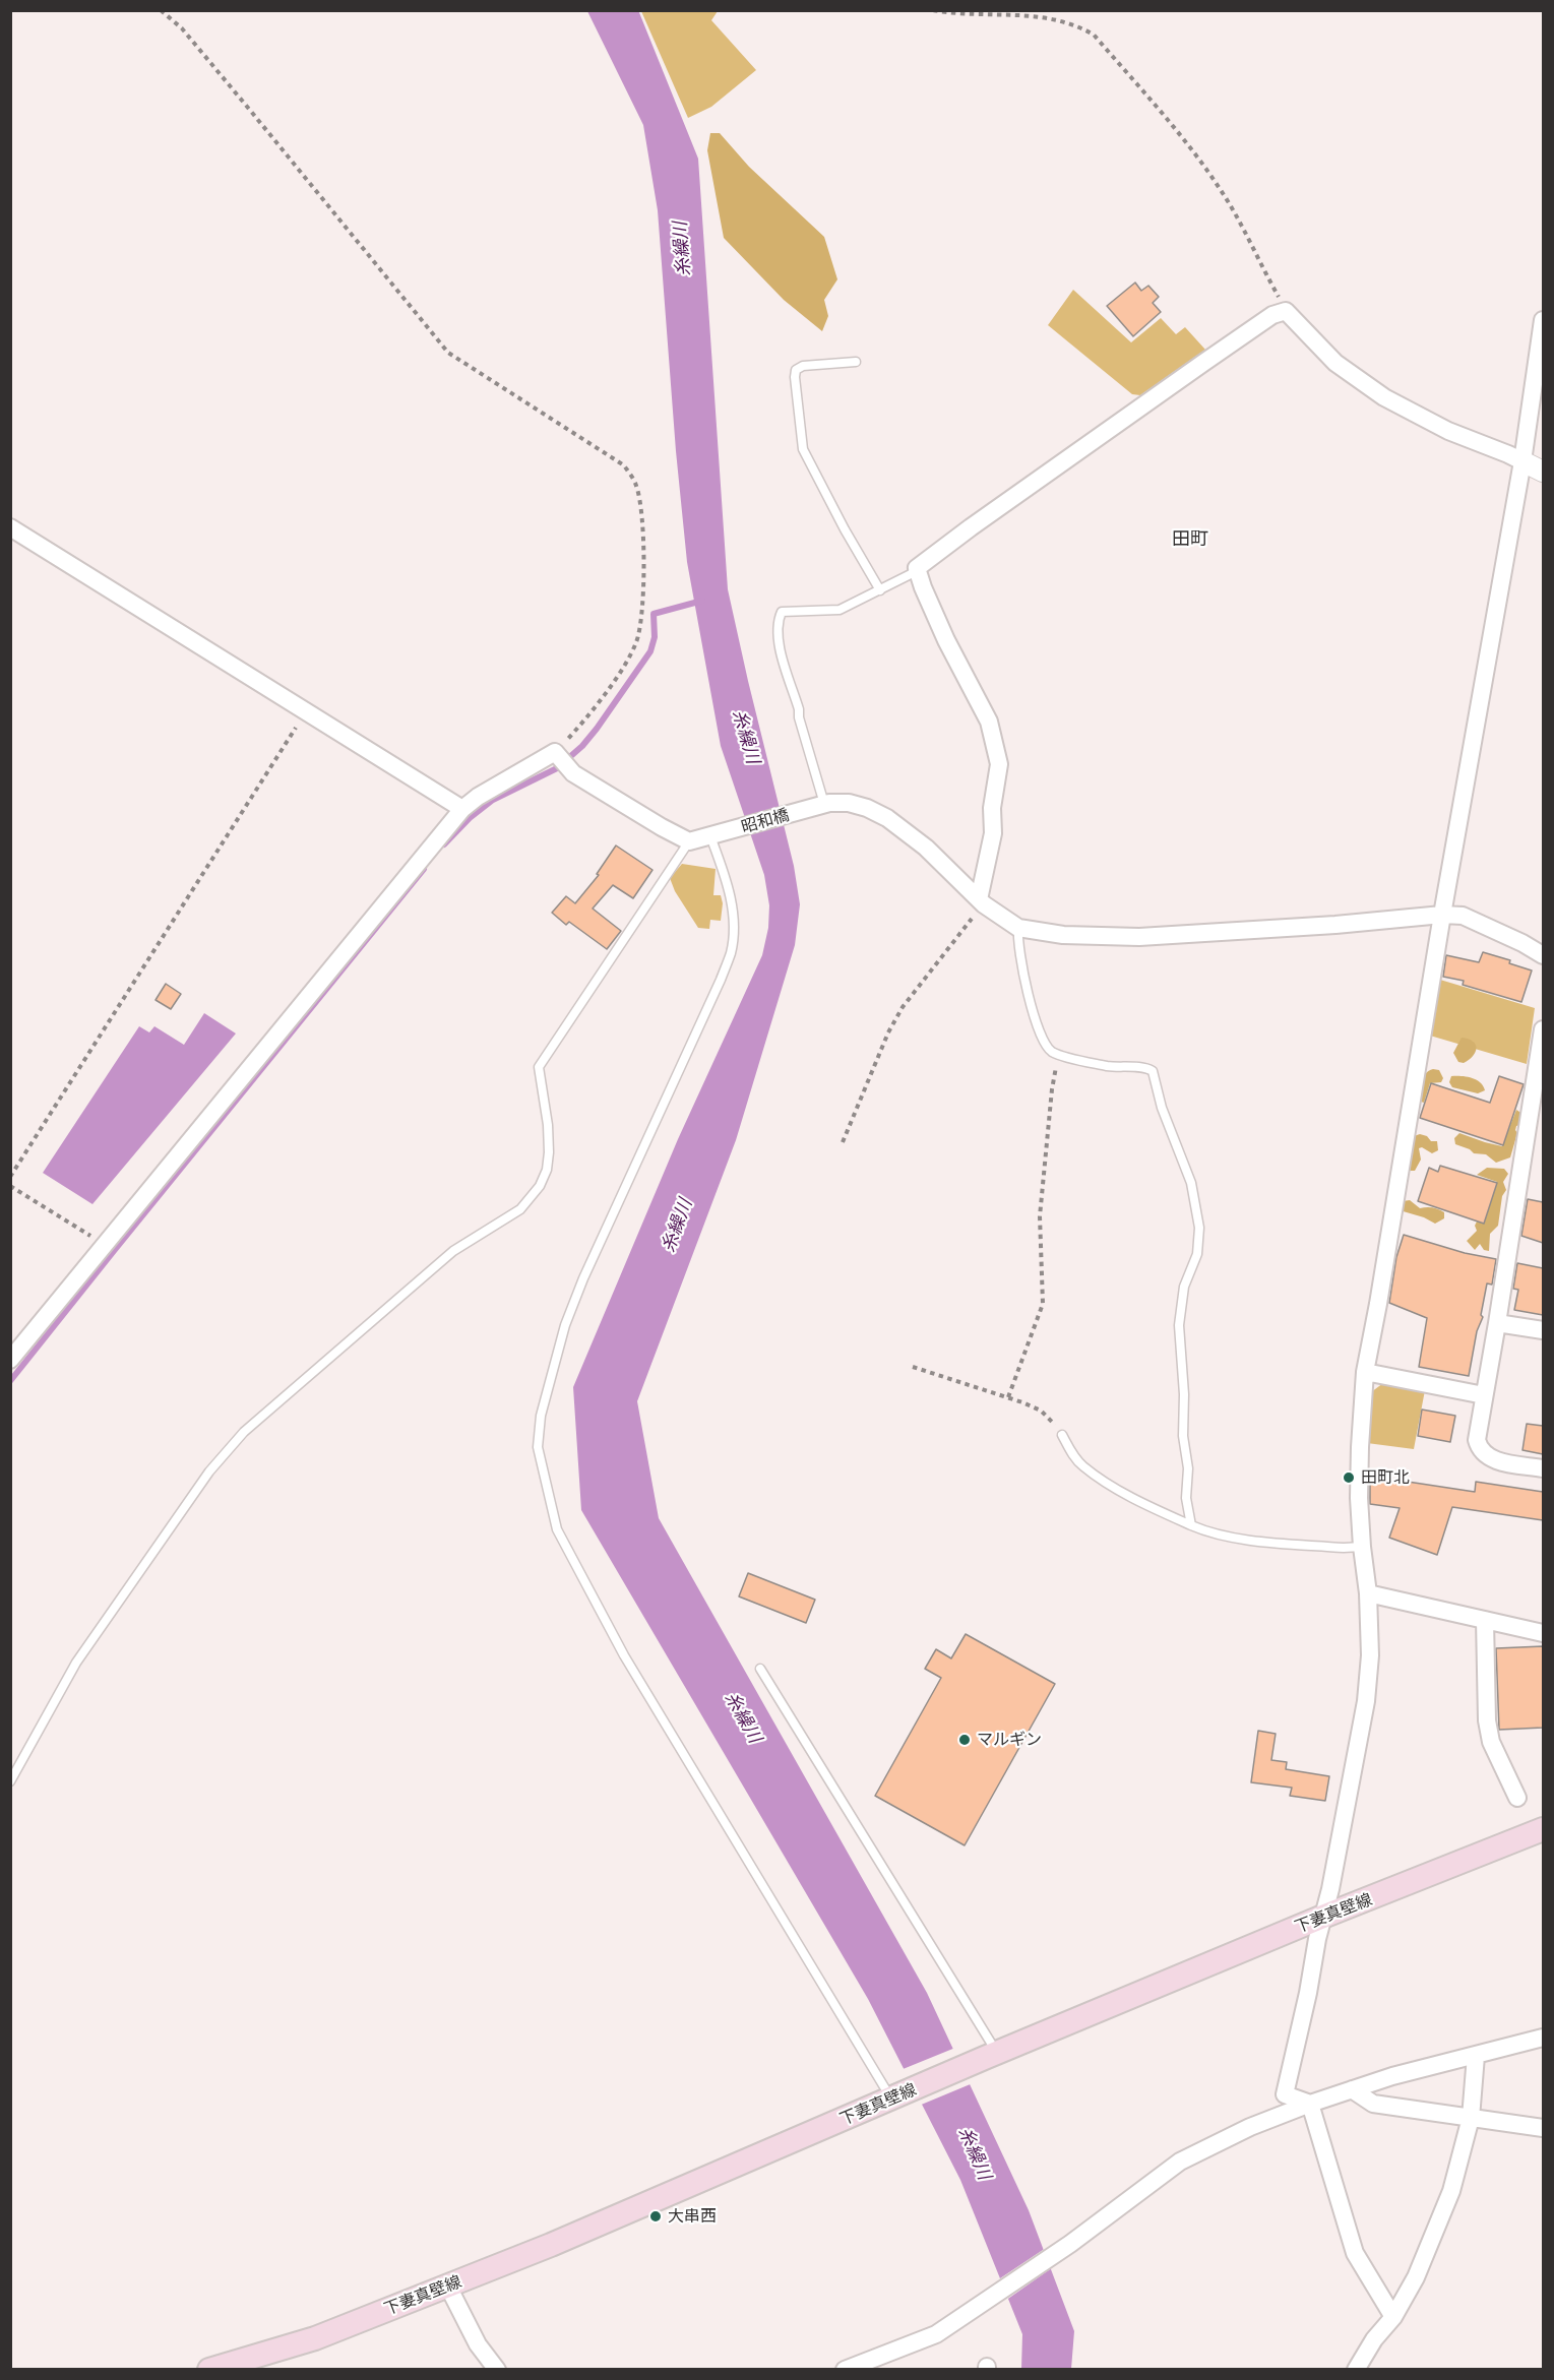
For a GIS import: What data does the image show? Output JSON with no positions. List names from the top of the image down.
{
  "streets": {
    "main road": ["下妻真壁線"],
    "street": ["昭和橋"]
  },
  "districts": ["田町"],
  "water": ["糸繰川"],
  "places": ["田町北", "マルギン", "大串西"]
}
